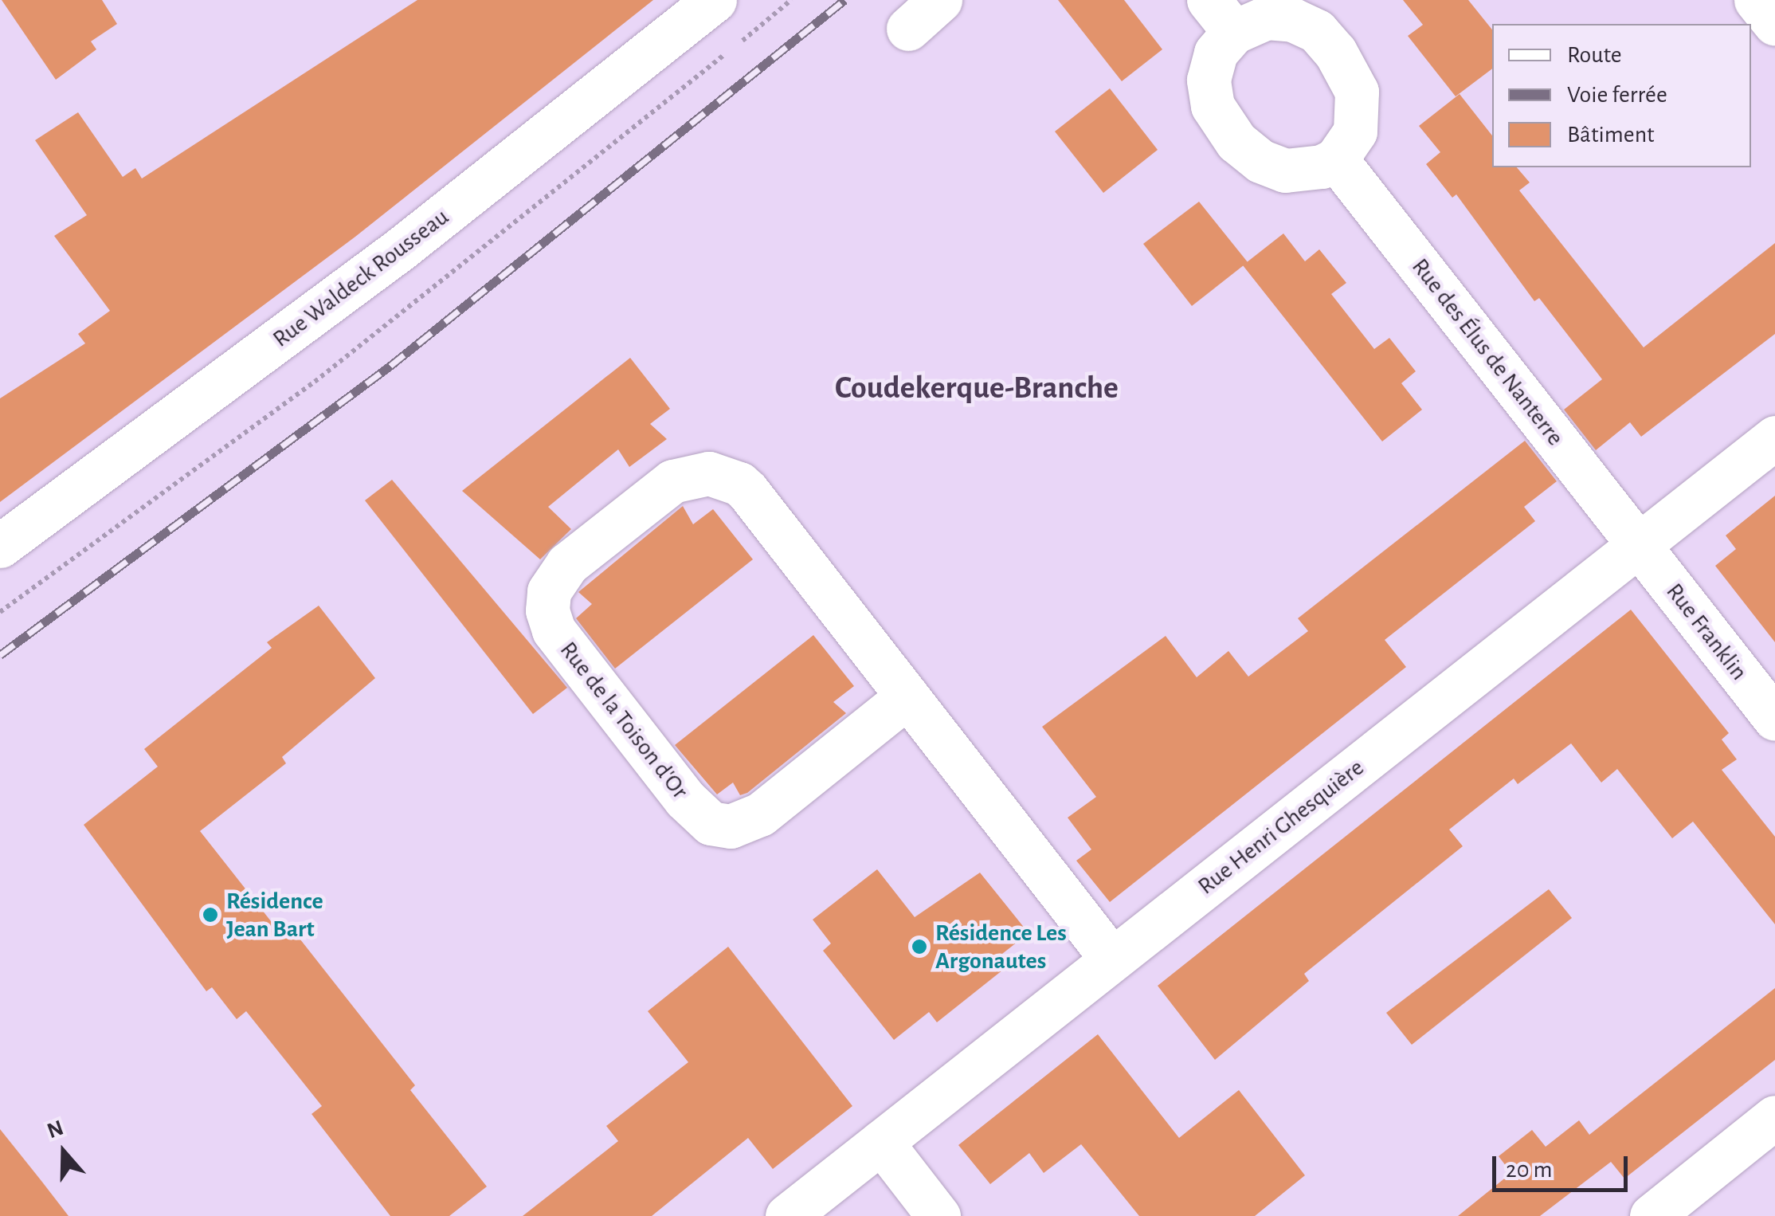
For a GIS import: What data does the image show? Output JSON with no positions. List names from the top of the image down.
{
  "streets": {
    "street": [
      "Rue Waldeck Rousseau",
      "Rue des Élus de Nanterre",
      "Rue Franklin",
      "Rue de la Toison d'Or",
      "Rue Henri Ghesquière"
    ]
  },
  "crossings": [
    ["Rue des Élus de Nanterre", "Rue Franklin"],
    ["Rue des Élus de Nanterre", "Rue Henri Ghesquière"],
    ["Rue Franklin", "Rue Henri Ghesquière"],
    ["Rue de la Toison d'Or", "Rue Henri Ghesquière"]
  ],
  "districts": ["Coudekerque-Branche"],
  "places": ["Résidence Jean Bart", "Résidence Les Argonautes"],
  "legend": ["Route", "Voie ferrée", "Bâtiment"],
  "scale_bar": "20 m",
  "north": "top"
}
